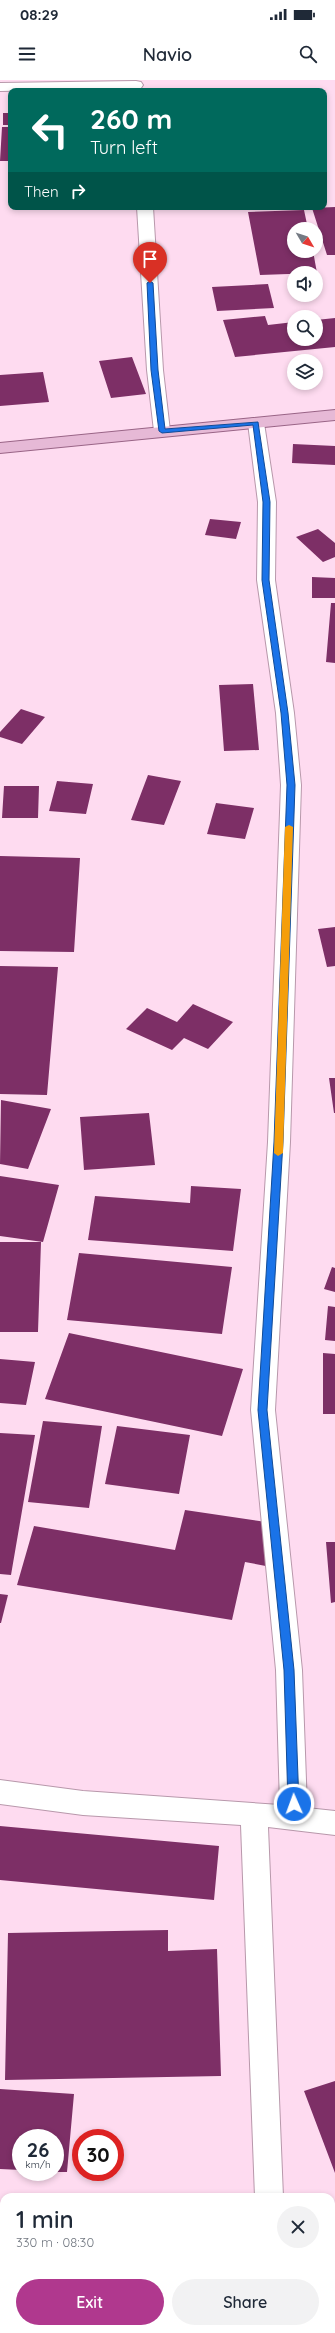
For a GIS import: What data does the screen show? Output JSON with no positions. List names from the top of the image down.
{
  "north": "bottom right",
  "page": {
    "status": "08:29",
    "header": "Navio",
    "turn": ["260 m", "Turn left"],
    "then": "Then",
    "speed": "26 km/h",
    "limit": "30",
    "heading": ["1 min", "330 m · 08:30"],
    "buttons": ["Exit", "Share"]
  }
}
